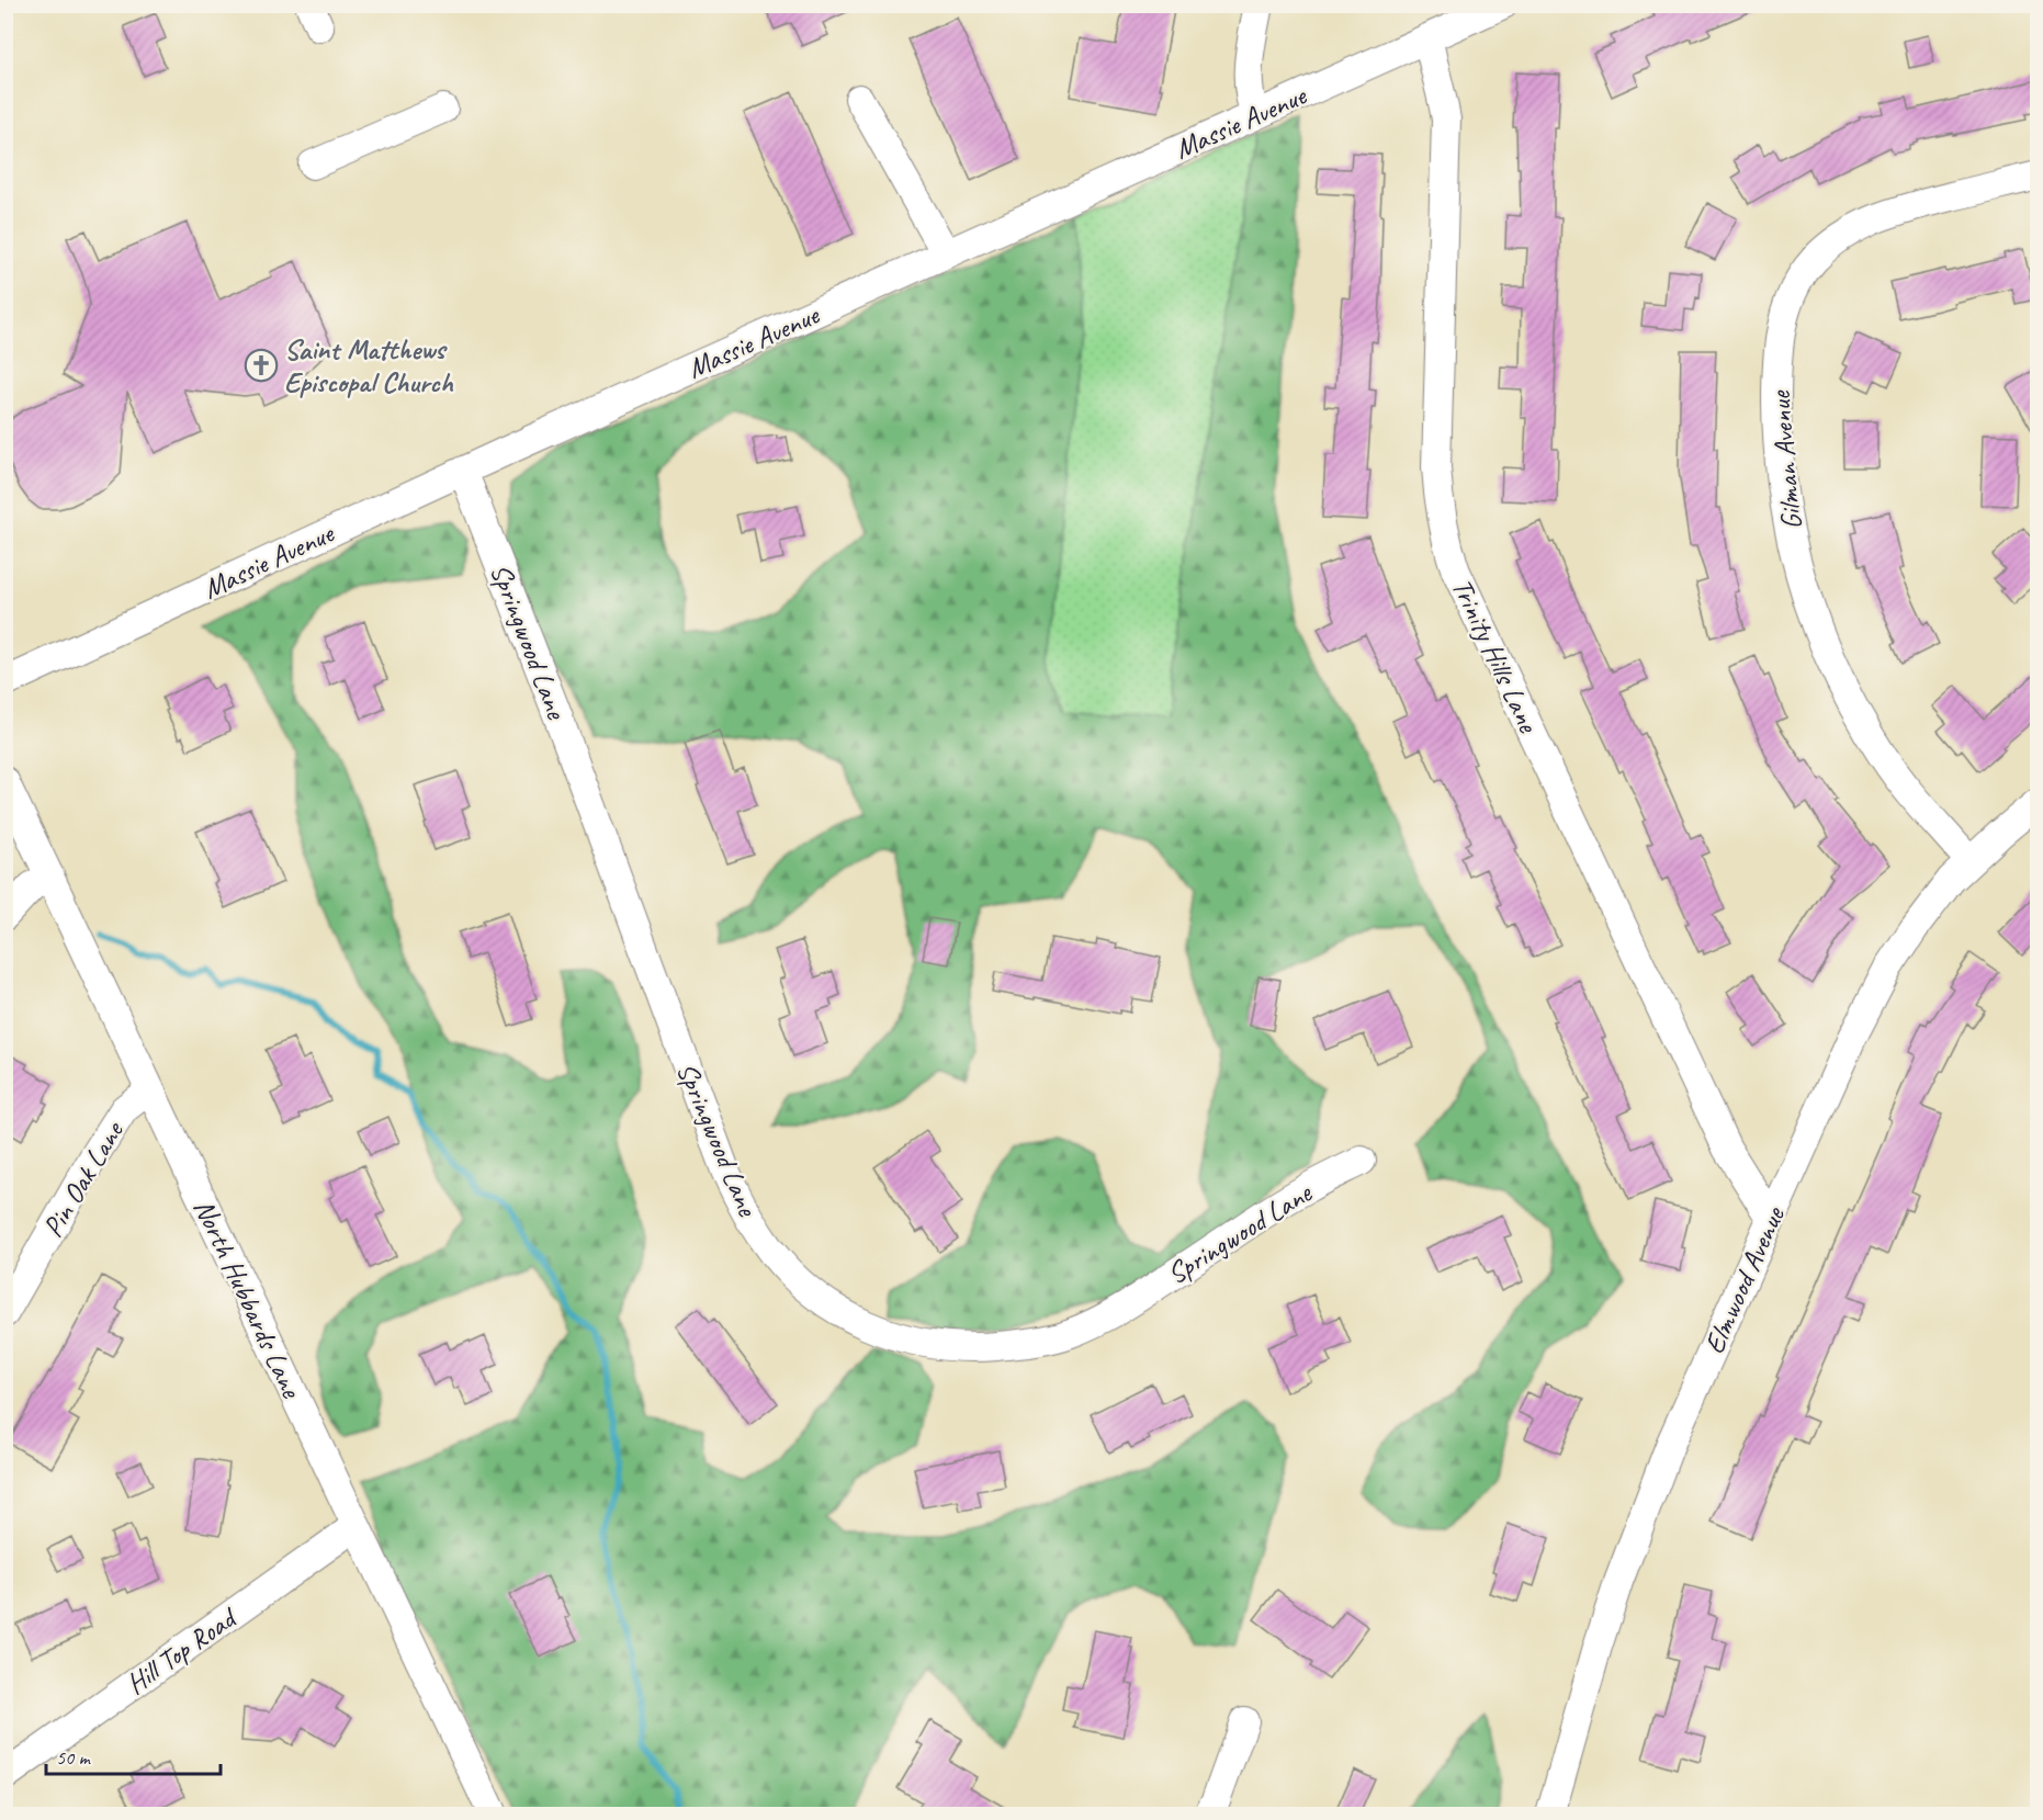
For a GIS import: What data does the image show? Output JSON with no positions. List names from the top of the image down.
{
  "streets": {
    "street": [
      "Massie Avenue",
      "Gilman Avenue",
      "Springwood Lane",
      "Trinity Hills Lane",
      "Pin Oak Lane",
      "Elmwood Avenue",
      "North Hubbards Lane",
      "Hill Top Road"
    ]
  },
  "crossings": [
    ["Massie Avenue", "Springwood Lane"],
    ["Massie Avenue", "Trinity Hills Lane"],
    ["Gilman Avenue", "Elmwood Avenue"],
    ["Trinity Hills Lane", "Elmwood Avenue"],
    ["Pin Oak Lane", "North Hubbards Lane"],
    ["North Hubbards Lane", "Hill Top Road"]
  ],
  "places": {
    "church": ["Saint Matthews Episcopal Church"]
  },
  "scale_bar": "50 m"
}
